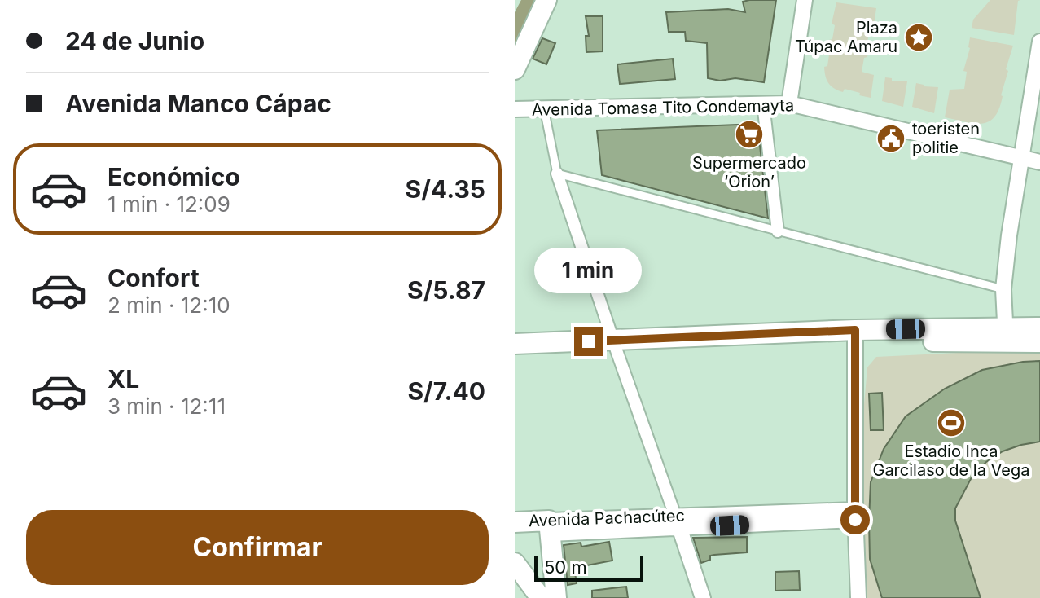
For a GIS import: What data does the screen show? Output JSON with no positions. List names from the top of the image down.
{
  "streets": {
    "main road": ["Avenida Pachacútec"],
    "street": ["Avenida Tomasa Tito Condemayta"]
  },
  "places": {
    "place": ["Plaza Túpac Amaru"],
    "supermarket": ["Supermercado ‘Orion’"],
    "public building": ["toeristen politie"],
    "sports": ["Estadio Inca Garcilaso de la Vega"]
  },
  "scale_bar": "50 m",
  "page": {
    "banner": ["24 de Junio", "Avenida Manco Cápac"],
    "list": [
      {
        "name": "Económico",
        "note": "1 min · 12:09",
        "value": "S/4.35"
      },
      {
        "name": "Confort",
        "note": "2 min · 12:10",
        "value": "S/5.87"
      },
      {
        "name": "XL",
        "note": "3 min · 12:11",
        "value": "S/7.40"
      }
    ],
    "bubble": "1 min",
    "buttons": "Confirmar",
    "scale": "50 m"
  }
}
